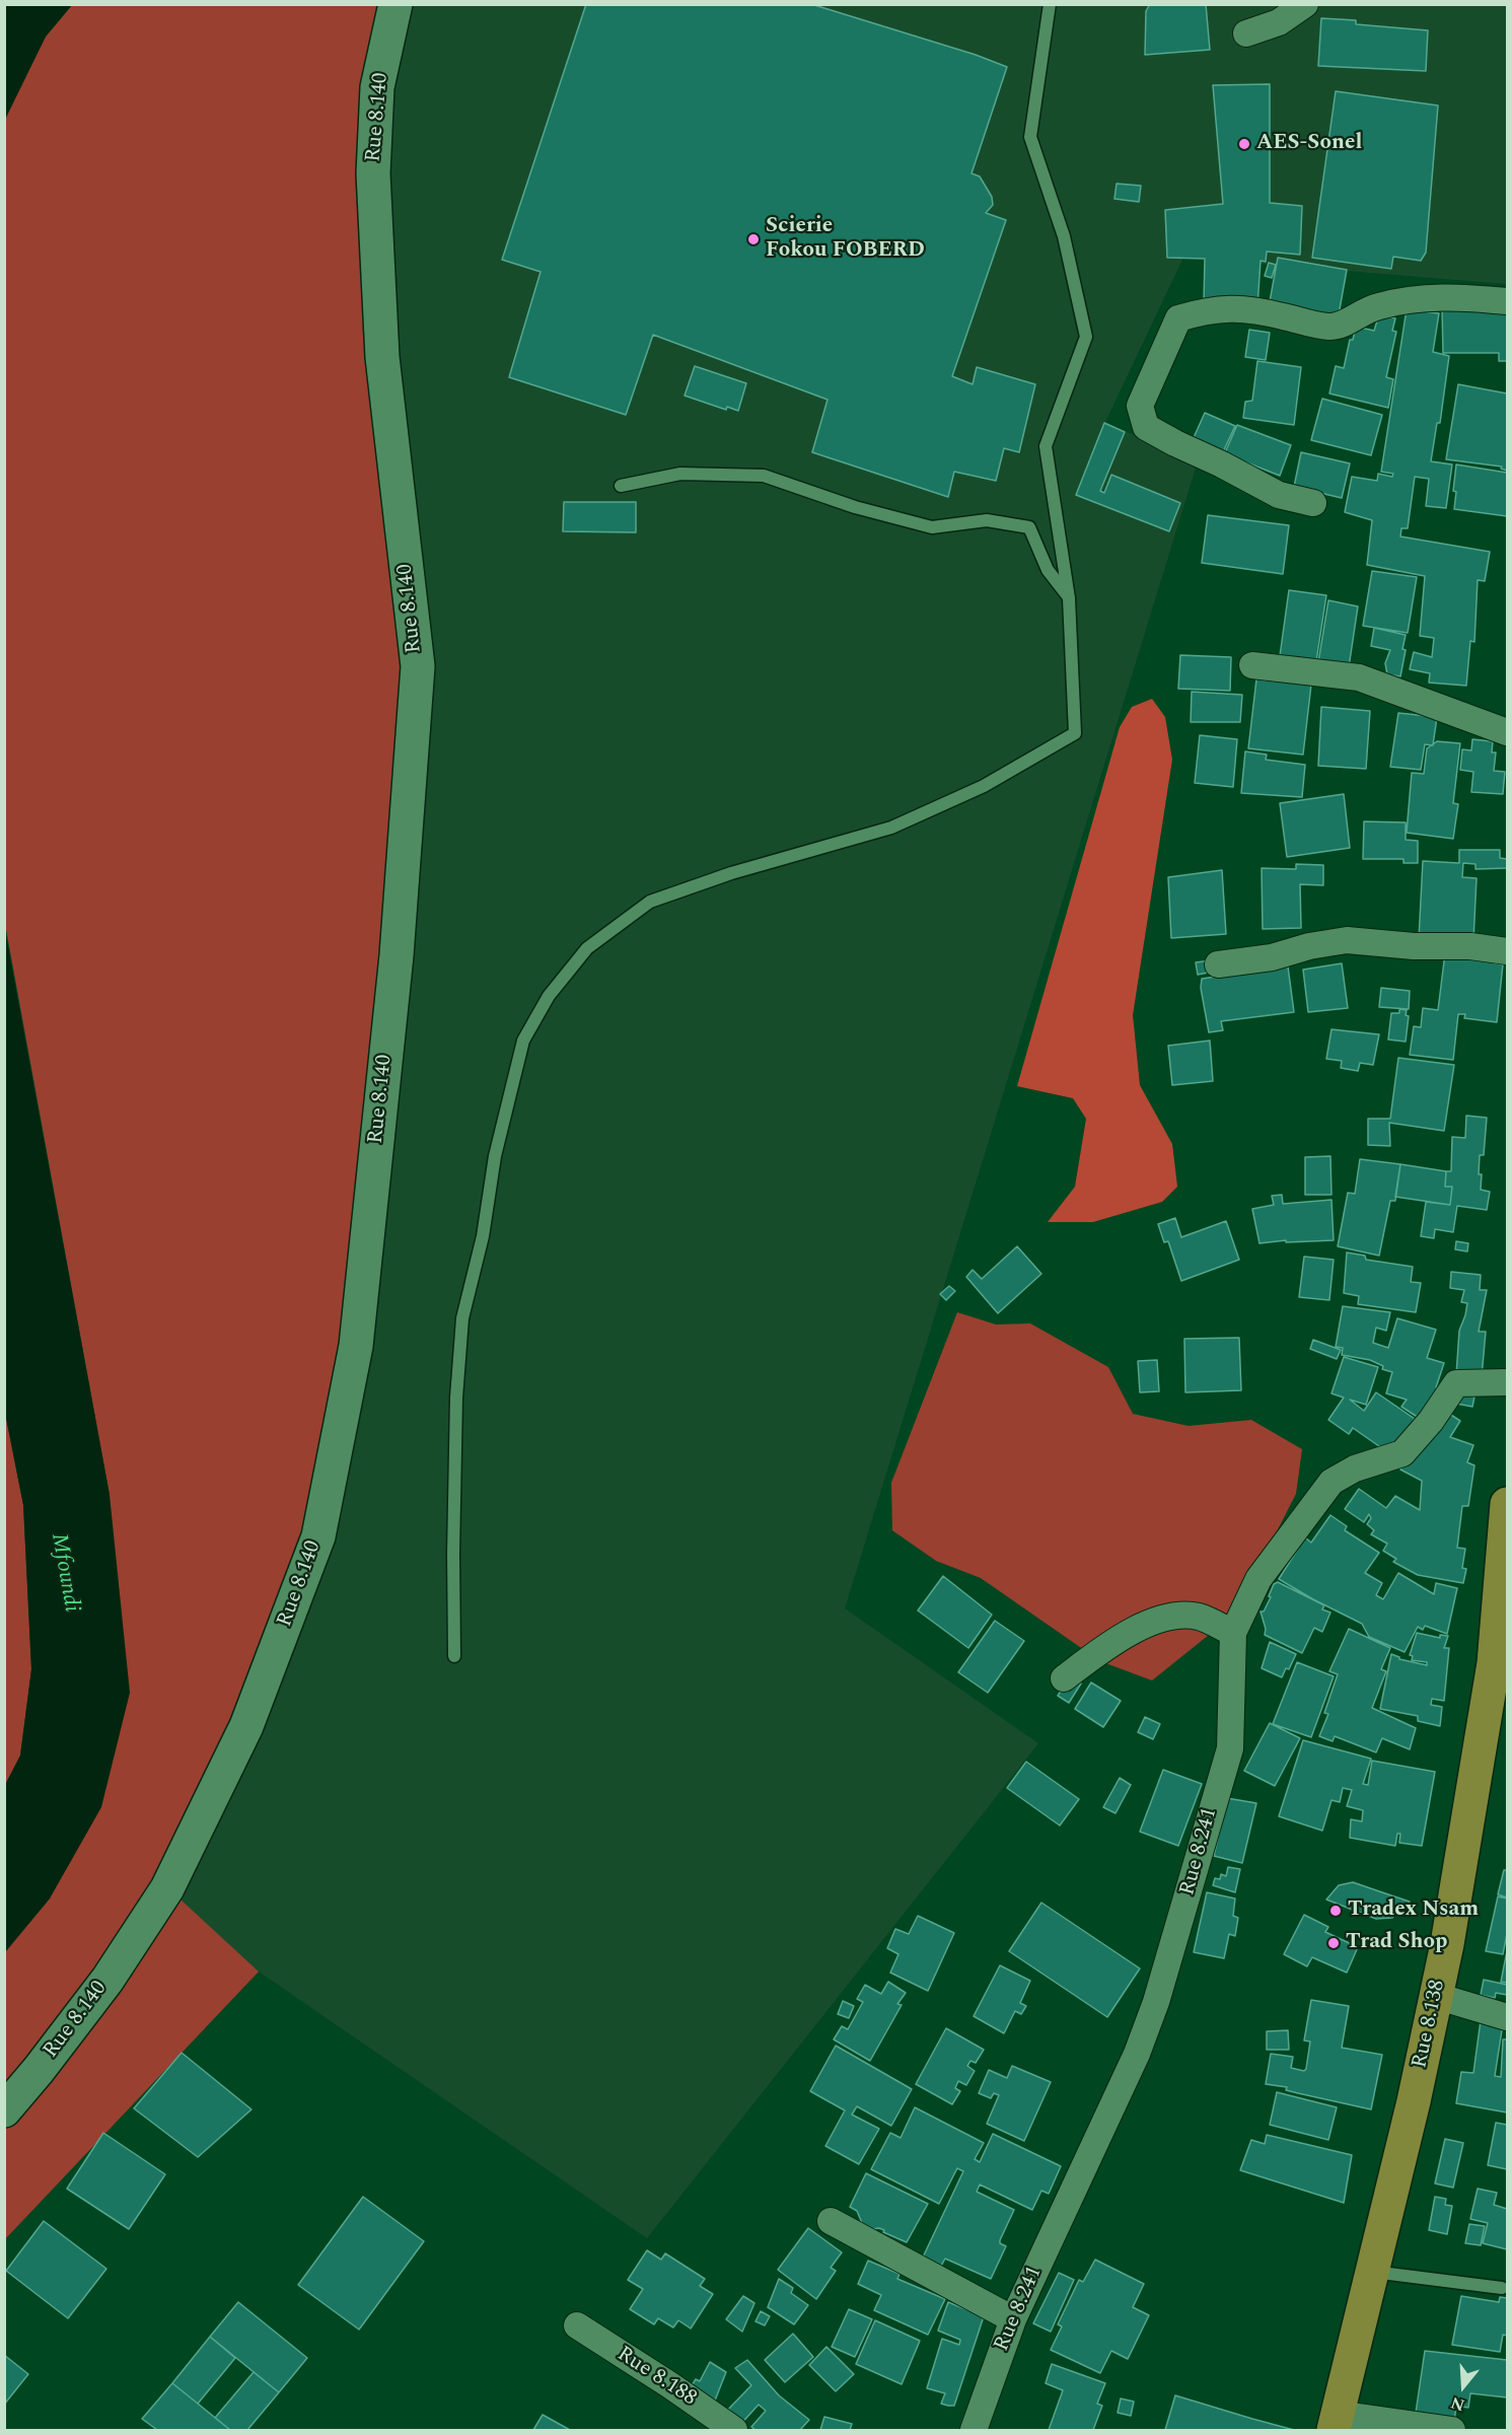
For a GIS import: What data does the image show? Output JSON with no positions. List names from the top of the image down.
{
  "streets": {
    "main road": ["Rue 8.140", "Rue 8.138"],
    "street": ["Rue 8.241", "Rue 8.188"]
  },
  "water": ["Mfoundi"],
  "places": [
    "AES-Sonel",
    "Scierie Fokou FOBERD",
    "Tradex Nsam",
    "Trad Shop"
  ],
  "north": "bottom"
}
